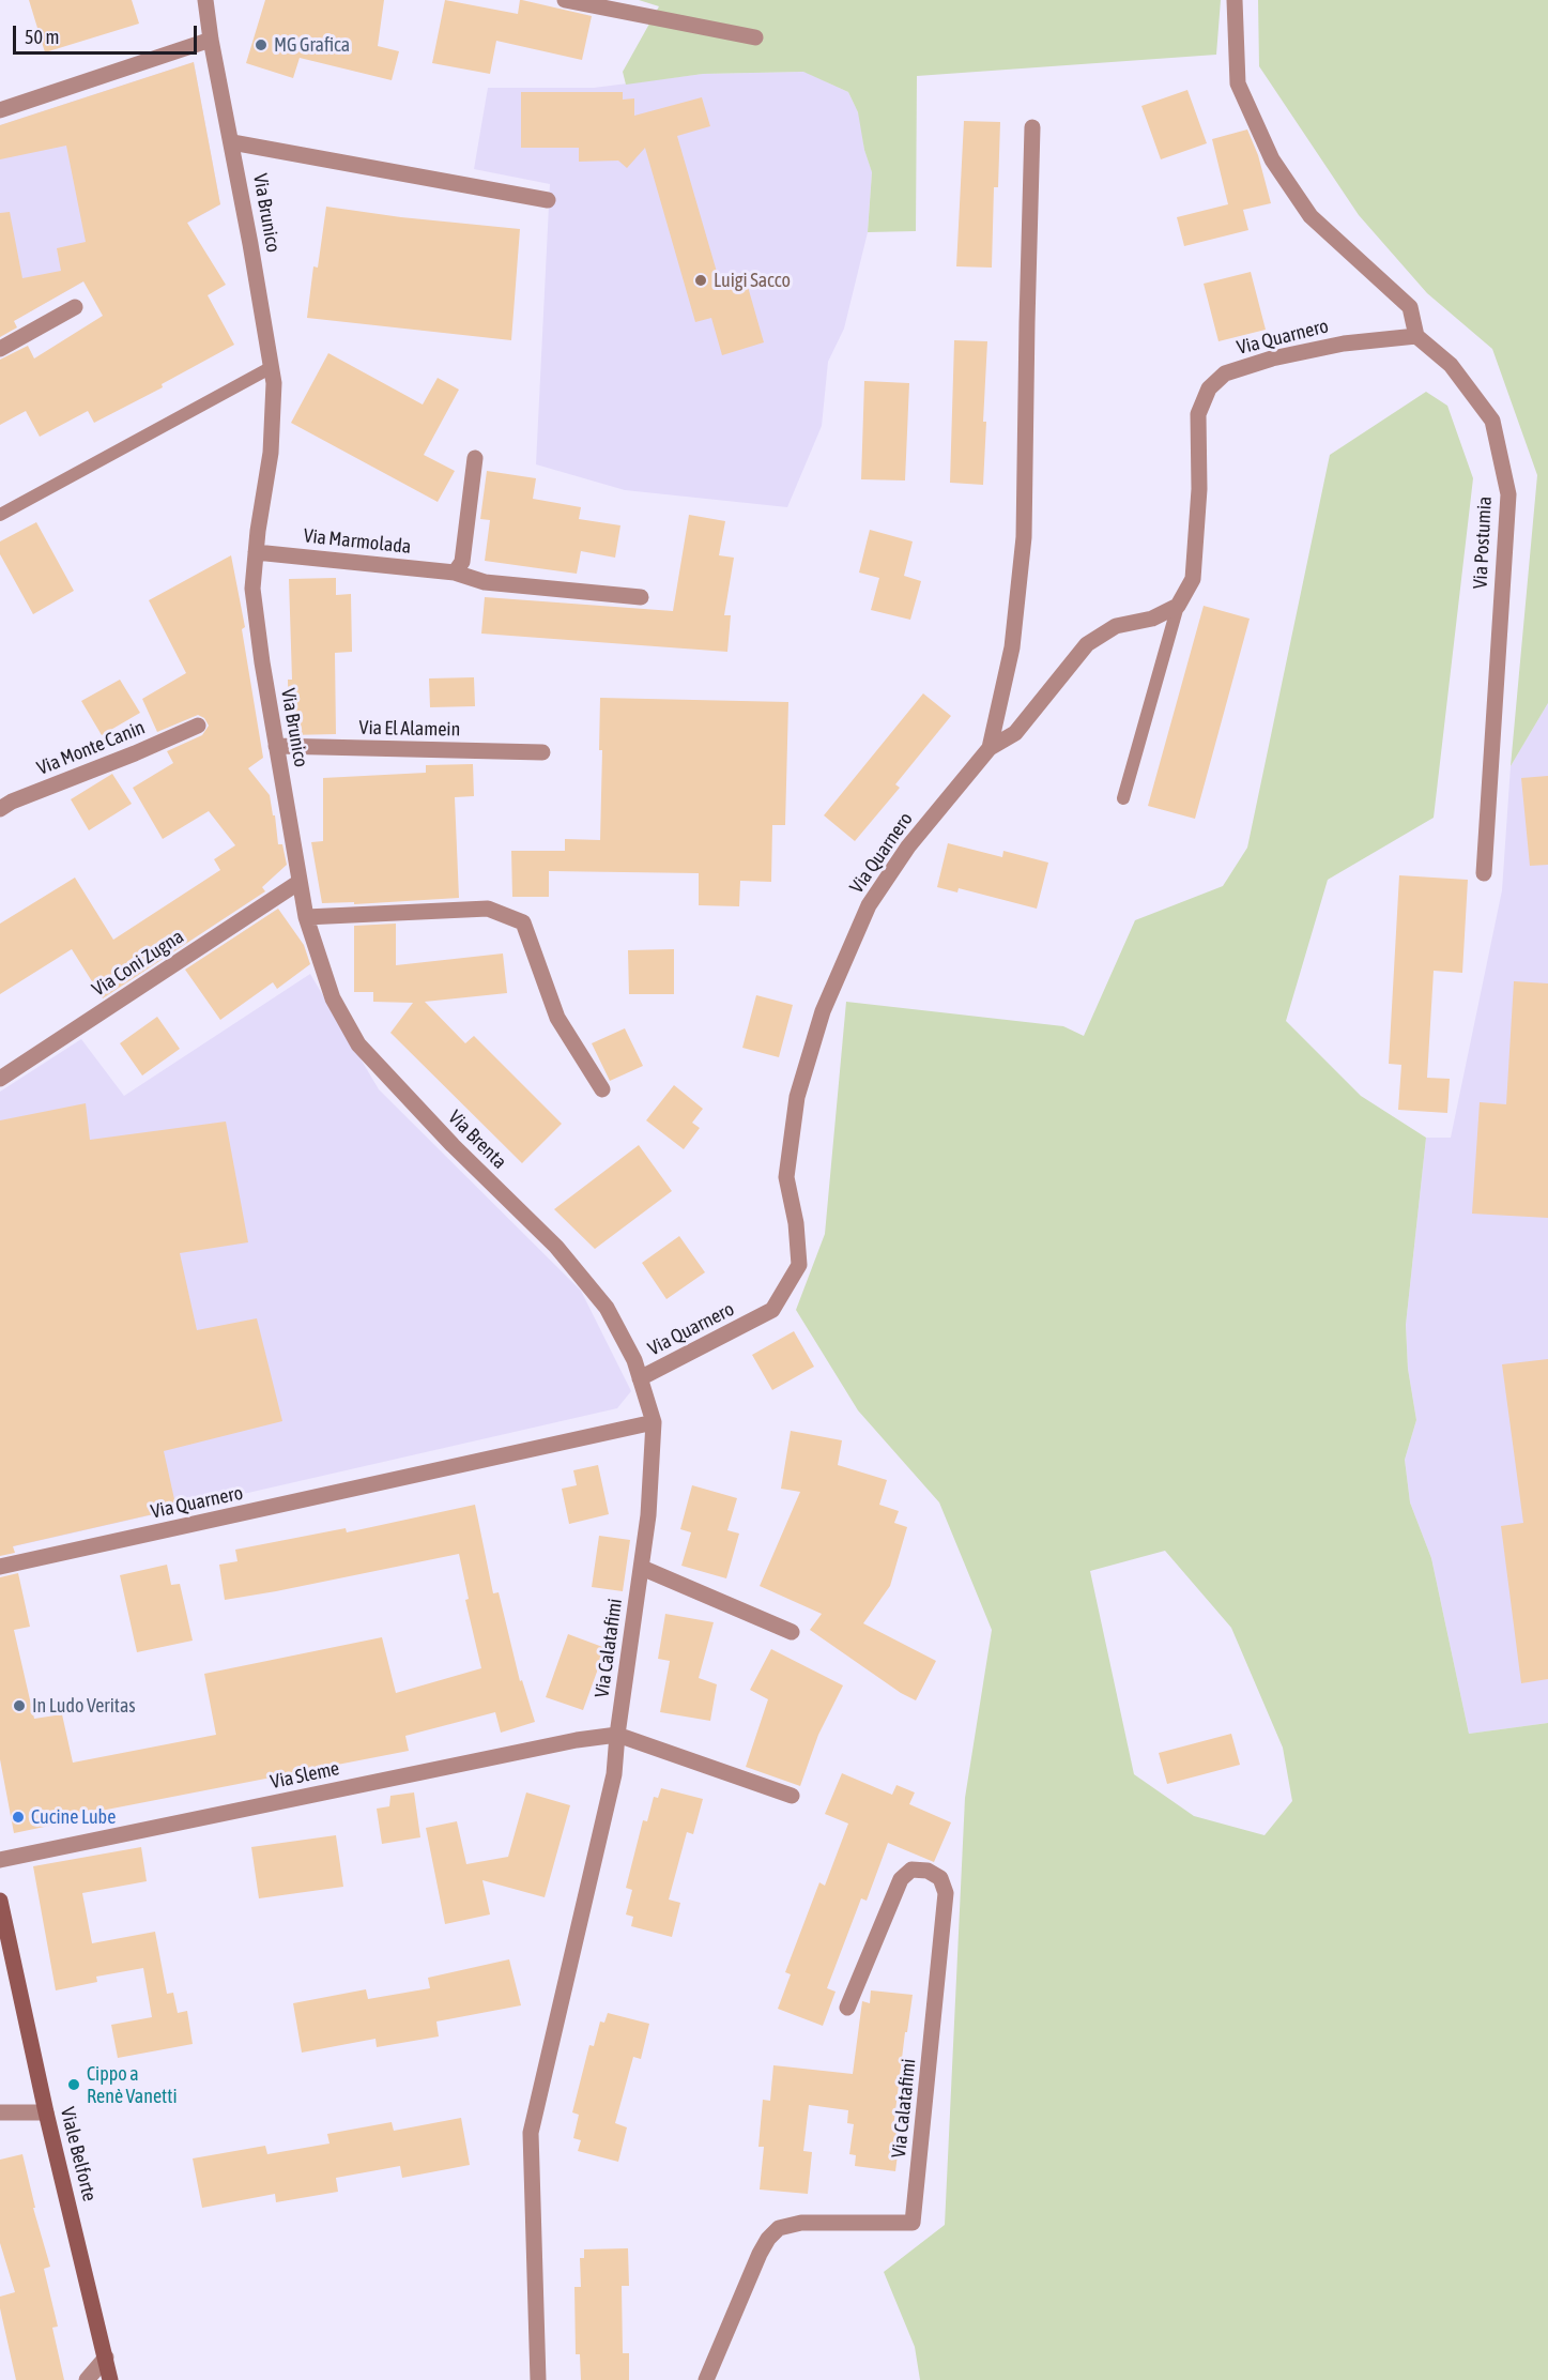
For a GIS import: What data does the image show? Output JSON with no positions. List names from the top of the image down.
{
  "streets": {
    "main road": ["Viale Belforte"],
    "street": [
      "Via Brunico",
      "Via Quarnero",
      "Via Marmolada",
      "Via Postumia",
      "Via El Alamein",
      "Via Monte Canin",
      "Via Coni Zugna",
      "Via Brenta",
      "Via Calatafimi",
      "Via Sleme"
    ]
  },
  "crossings": [
    ["Via Brunico", "Via Marmolada"],
    ["Via Brunico", "Via El Alamein"],
    ["Via Brunico", "Via Coni Zugna"],
    ["Via Brunico", "Via Brenta"],
    ["Via Quarnero", "Via Postumia"],
    ["Via Quarnero", "Via Brenta"],
    ["Via Quarnero", "Via Calatafimi"],
    ["Via Calatafimi", "Via Sleme"]
  ],
  "places": [
    "MG Grafica",
    "Luigi Sacco",
    "In Ludo Veritas",
    "Cucine Lube",
    "Cippo a Renè Vanetti"
  ],
  "scale_bar": "50 m"
}
